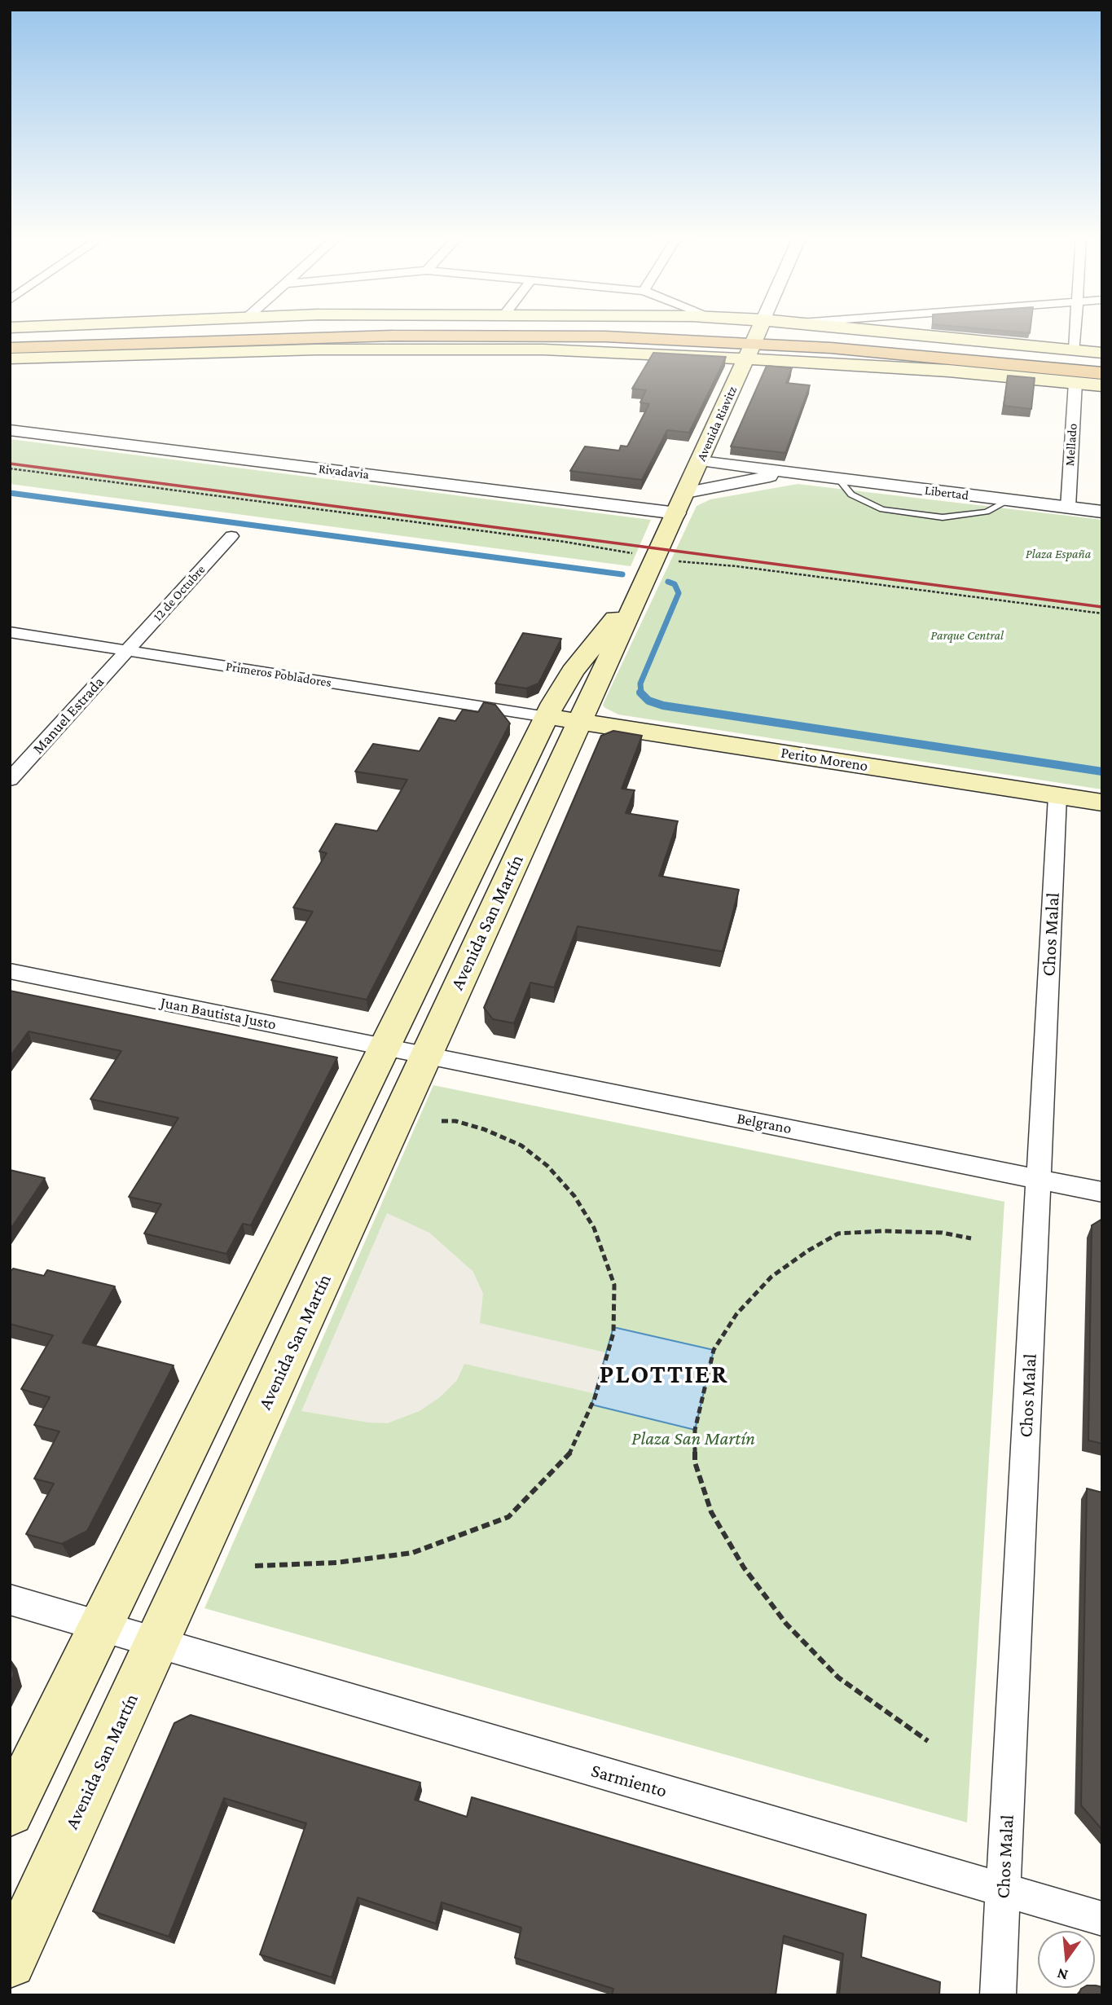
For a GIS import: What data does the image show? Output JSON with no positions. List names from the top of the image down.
{
  "streets": {
    "main road": ["Avenida Riavitz", "Perito Moreno", "Avenida San Martín"],
    "street": [
      "Mellado",
      "Rivadavia",
      "Libertad",
      "12 de Octubre",
      "Primeros Pobladores",
      "Manuel Estrada",
      "Chos Malal",
      "Juan Bautista Justo",
      "Belgrano",
      "Sarmiento"
    ]
  },
  "crossings": [
    ["Avenida Riavitz", "Rivadavia"],
    ["Avenida Riavitz", "Libertad"],
    ["Avenida Riavitz", "Primeros Pobladores"],
    ["Avenida Riavitz", "Perito Moreno"],
    ["Avenida Riavitz", "Avenida San Martín"],
    ["Mellado", "Libertad"],
    ["12 de Octubre", "Primeros Pobladores"],
    ["12 de Octubre", "Manuel Estrada"],
    ["Primeros Pobladores", "Manuel Estrada"],
    ["Primeros Pobladores", "Perito Moreno"],
    ["Primeros Pobladores", "Avenida San Martín"],
    ["Perito Moreno", "Avenida San Martín"],
    ["Perito Moreno", "Chos Malal"],
    ["Avenida San Martín", "Juan Bautista Justo"],
    ["Avenida San Martín", "Belgrano"],
    ["Avenida San Martín", "Sarmiento"],
    ["Chos Malal", "Belgrano"],
    ["Chos Malal", "Sarmiento"],
    ["Juan Bautista Justo", "Belgrano"]
  ],
  "districts": ["PLOTTIER"],
  "parks": ["Plaza España", "Parque Central", "Plaza San Martín"],
  "north": "bottom"
}
